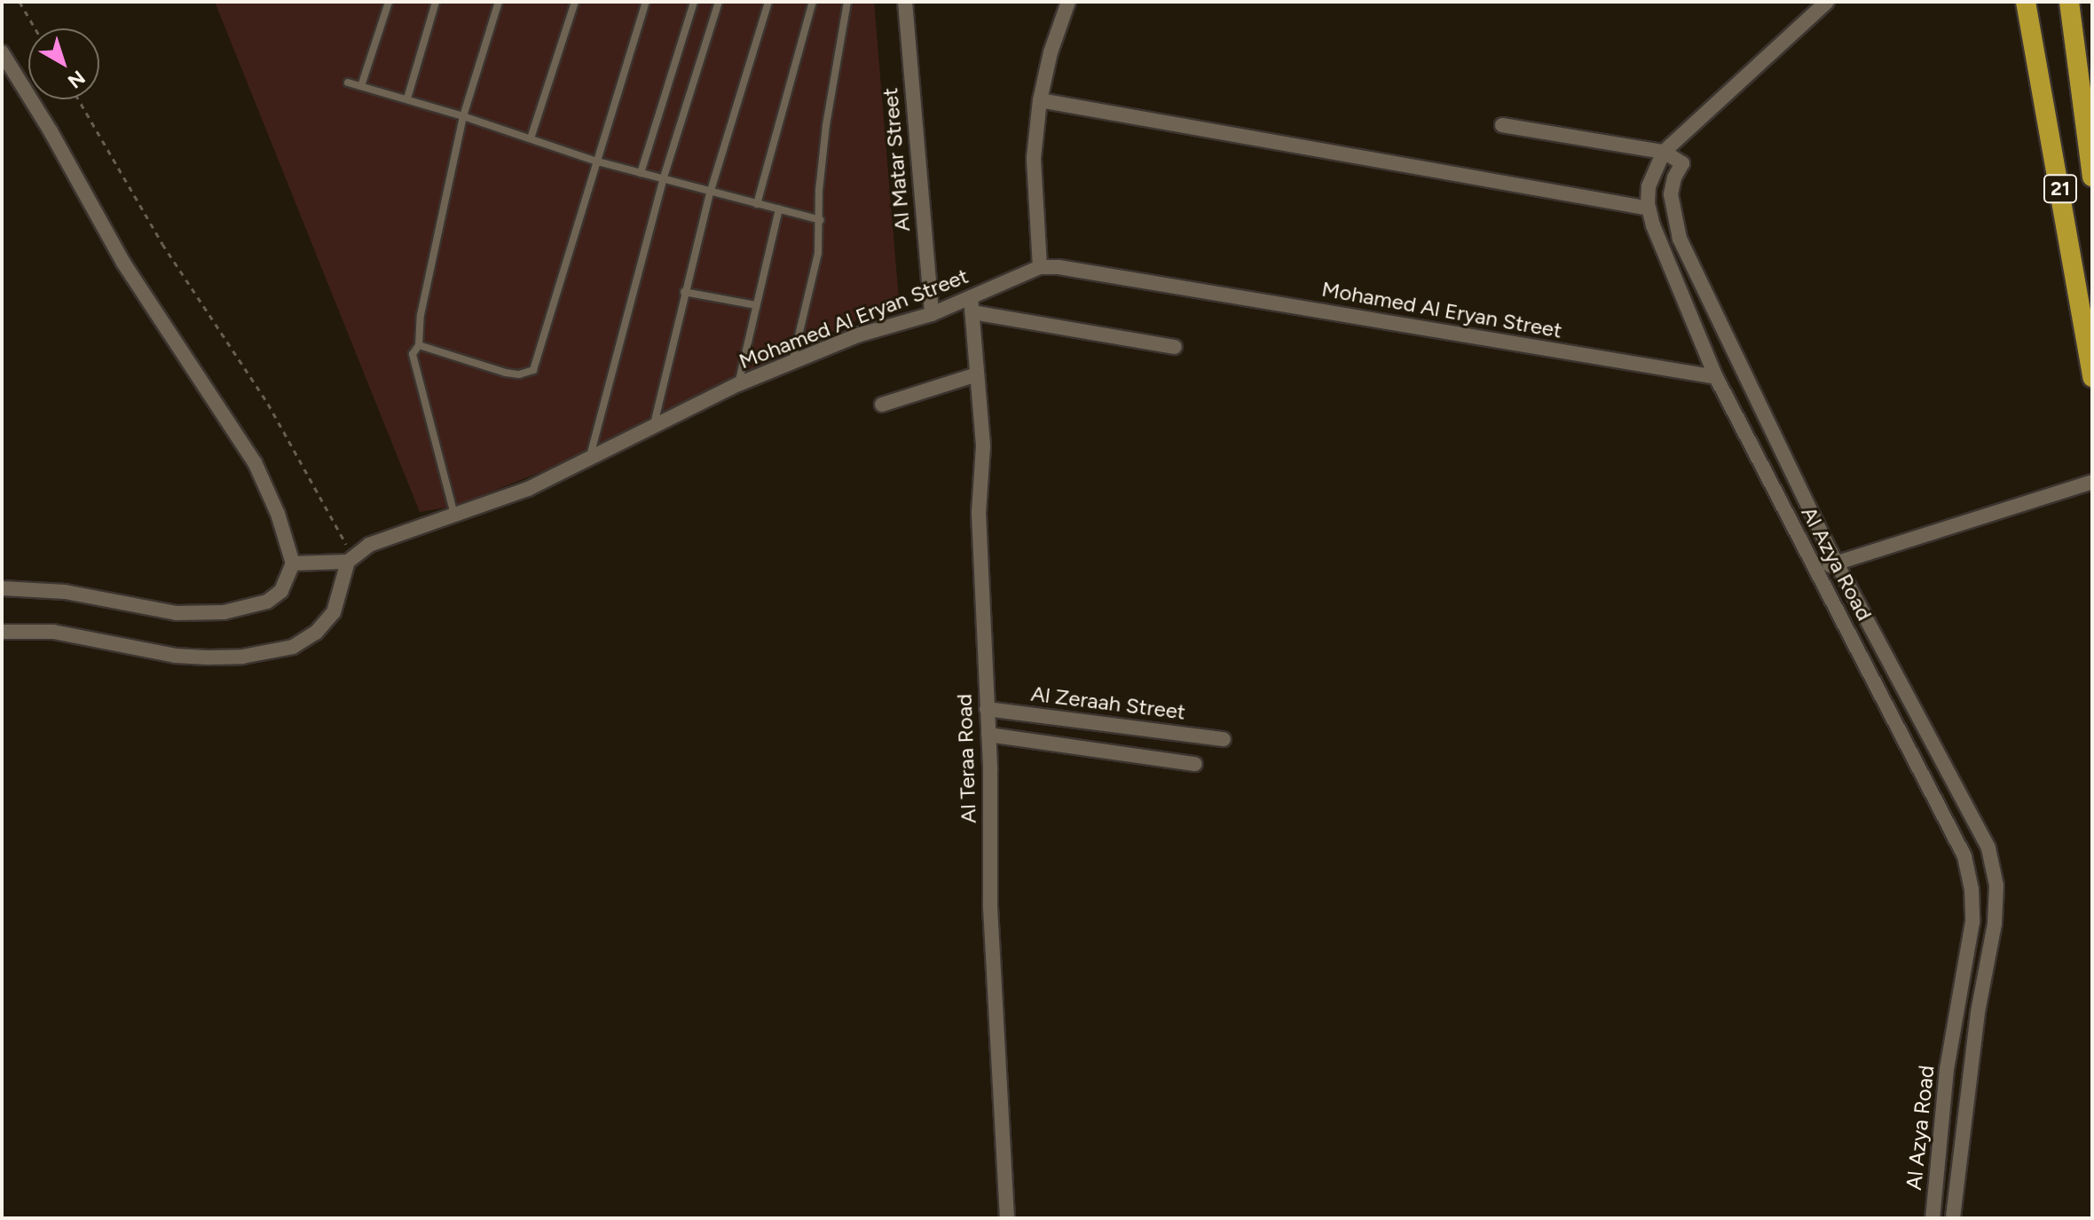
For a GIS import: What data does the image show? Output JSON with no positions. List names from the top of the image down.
{
  "streets": {
    "highway": ["21"],
    "street": [
      "Al Matar Street",
      "Mohamed Al Eryan Street",
      "Al Azya Road",
      "Al Zeraah Street",
      "Al Teraa Road"
    ]
  },
  "crossings": [
    ["Al Matar Street", "Mohamed Al Eryan Street"],
    ["Mohamed Al Eryan Street", "Al Azya Road"],
    ["Mohamed Al Eryan Street", "Al Teraa Road"],
    ["Al Zeraah Street", "Al Teraa Road"]
  ],
  "north": "bottom right"
}
